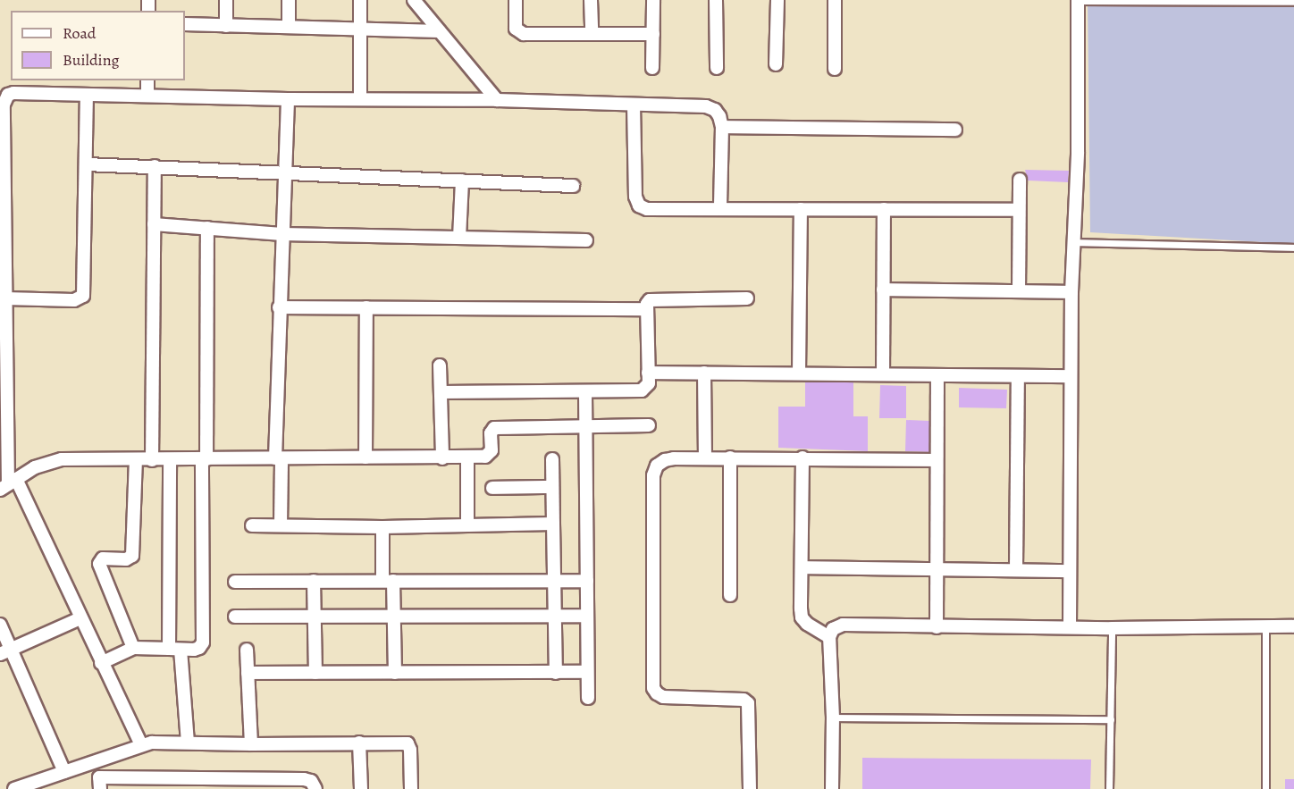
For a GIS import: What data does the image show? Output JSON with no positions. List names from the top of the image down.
{
  "legend": ["Road", "Building"]
}
